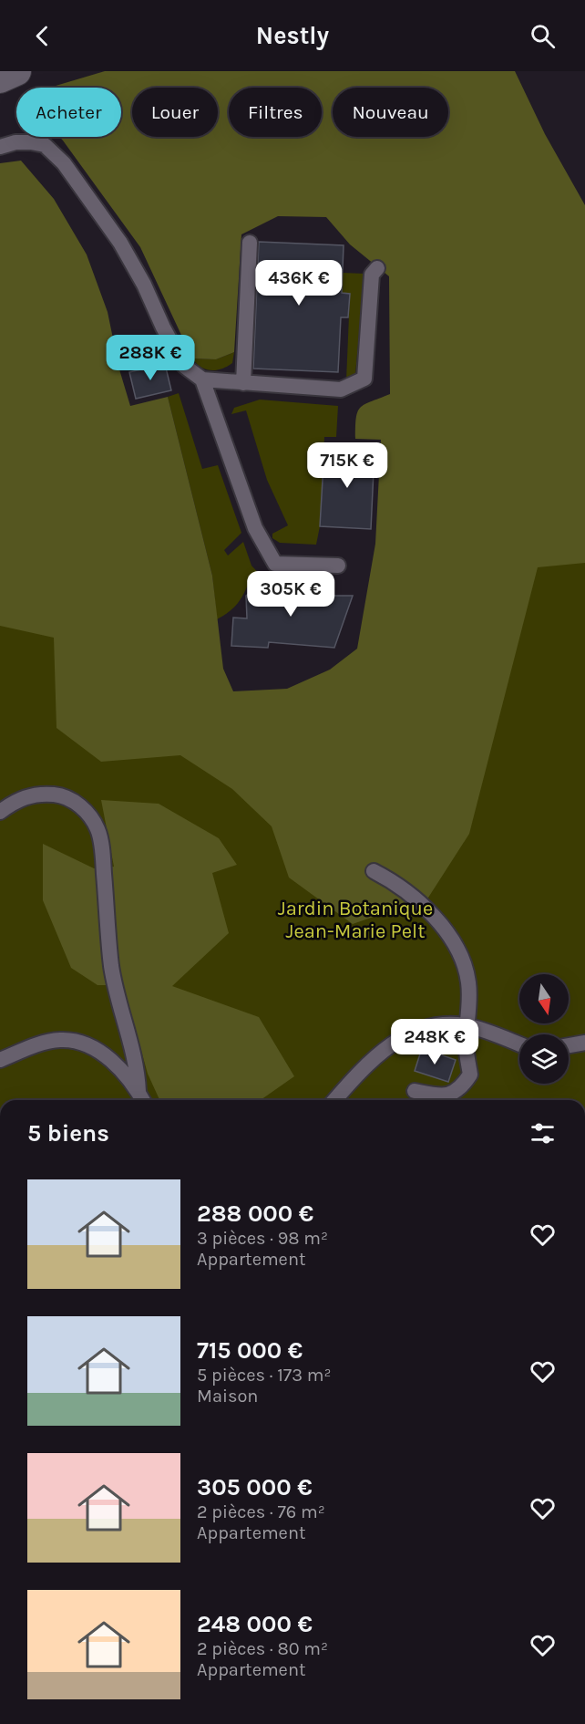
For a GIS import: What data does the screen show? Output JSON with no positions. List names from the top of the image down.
{
  "parks": ["Jardin Botanique Jean-Marie Pelt"],
  "north": "bottom",
  "page": {
    "header": "Nestly",
    "chip": [
      "Acheter",
      "Louer",
      "Filtres",
      "Nouveau"
    ],
    "price": [
      "436K €",
      "288K €",
      "715K €",
      "305K €",
      "248K €"
    ],
    "heading": "5 biens",
    "list": [
      {
        "name": "288 000 €",
        "note": "3 pièces · 98 m² · Appartement"
      },
      {
        "name": "715 000 €",
        "note": "5 pièces · 173 m² · Maison"
      },
      {
        "name": "305 000 €",
        "note": "2 pièces · 76 m² · Appartement"
      },
      {
        "name": "248 000 €",
        "note": "2 pièces · 80 m² · Appartement"
      }
    ]
  }
}
